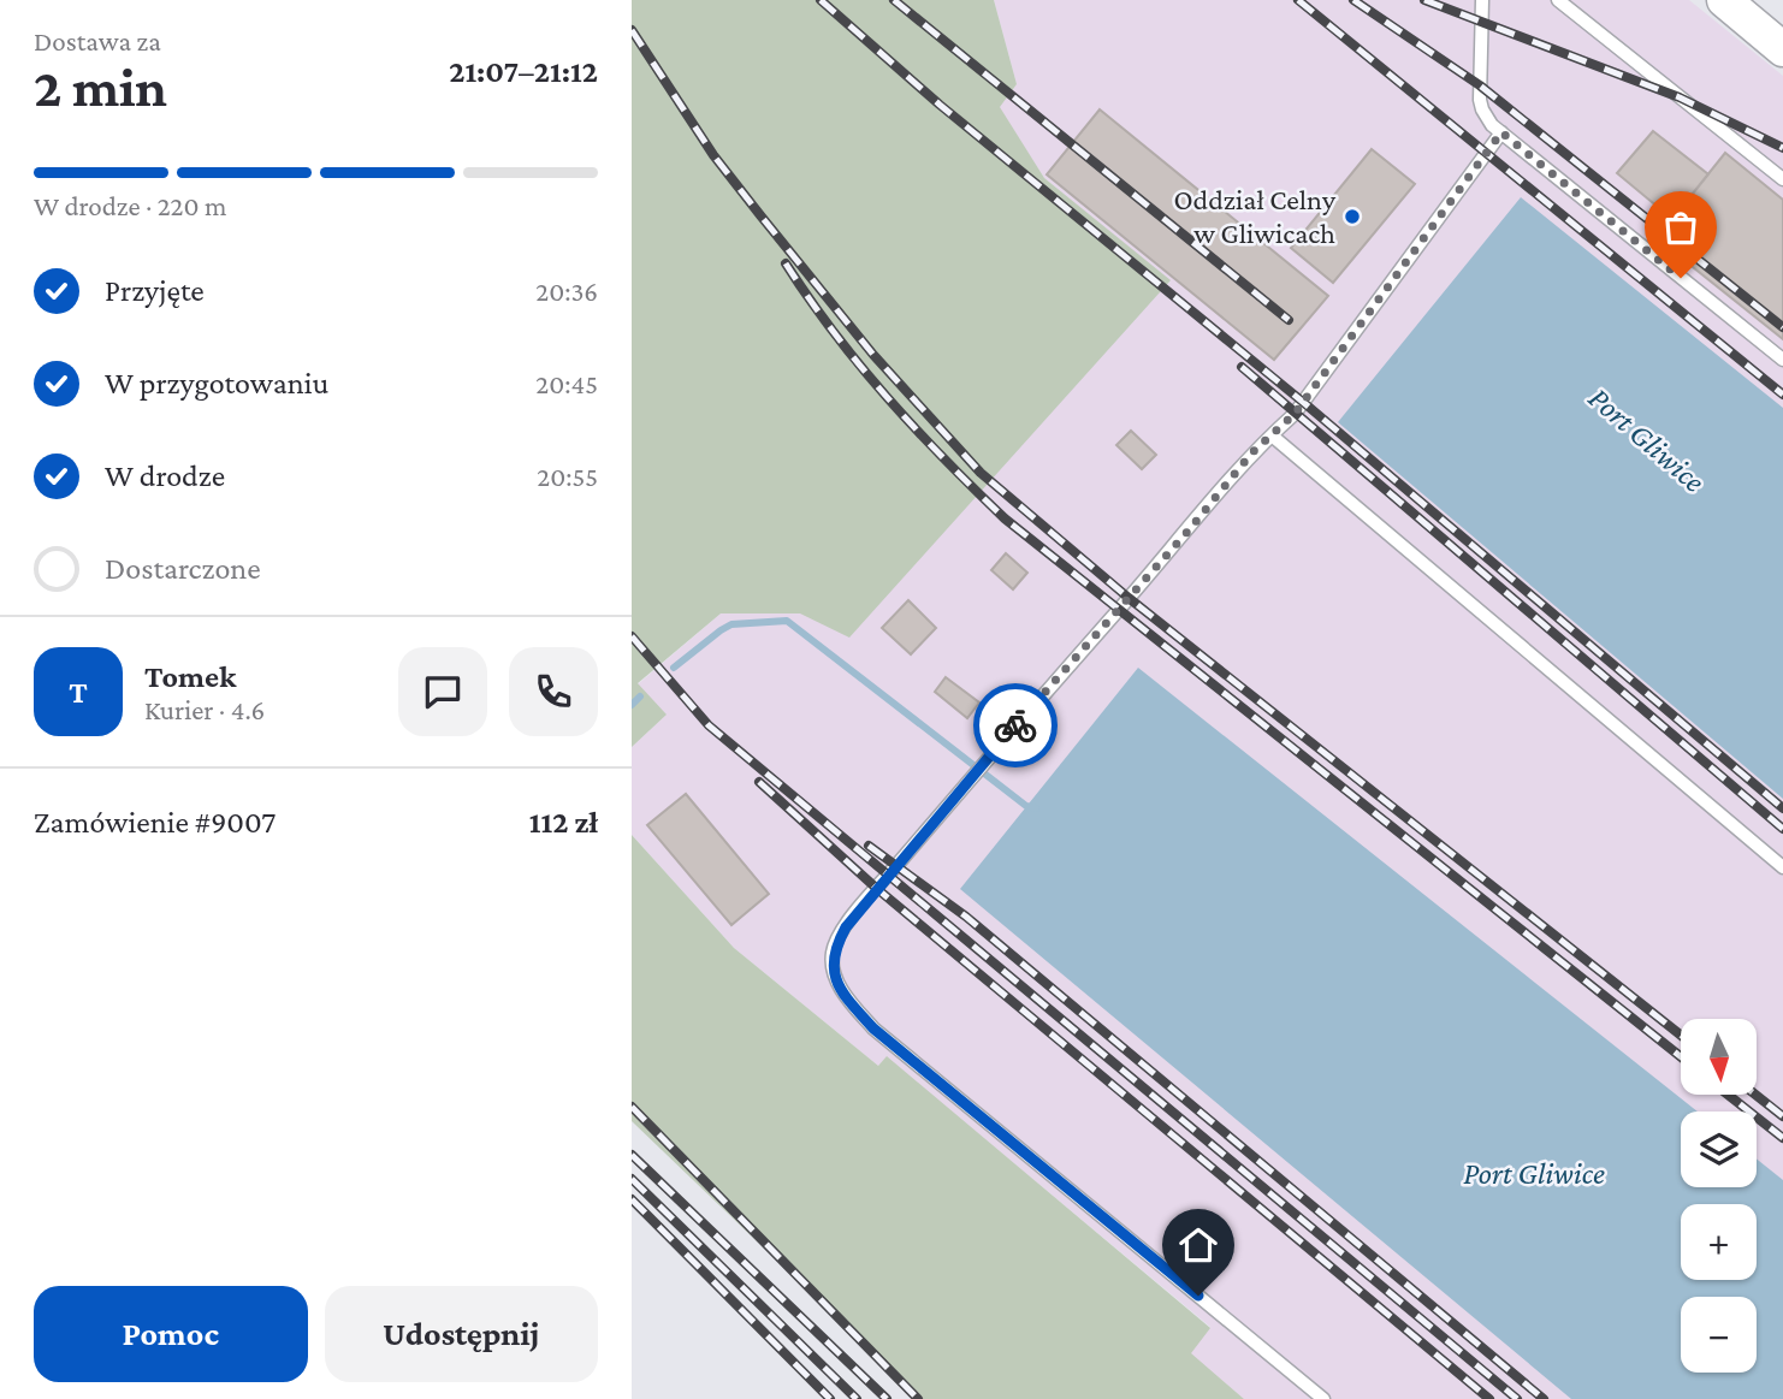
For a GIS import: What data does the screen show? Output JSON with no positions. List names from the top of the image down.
{
  "water": ["Port Gliwice"],
  "places": ["Oddział Celny w Gliwicach"],
  "north": "bottom",
  "page": {
    "heading": ["2 min", "Dostawa za", "21:07–21:12"],
    "panel": [
      "Tomek",
      "Kurier · 4.6",
      "Zamówienie #9007",
      "112 zł"
    ],
    "bar": "W drodze · 220 m",
    "list": [
      ["Przyjęte", "20:36"],
      ["W przygotowaniu", "20:45"],
      ["W drodze", "20:55"],
      "Dostarczone"
    ],
    "round": "T",
    "map_buttons": ["+", "−"],
    "buttons": ["Pomoc", "Udostępnij"]
  }
}
